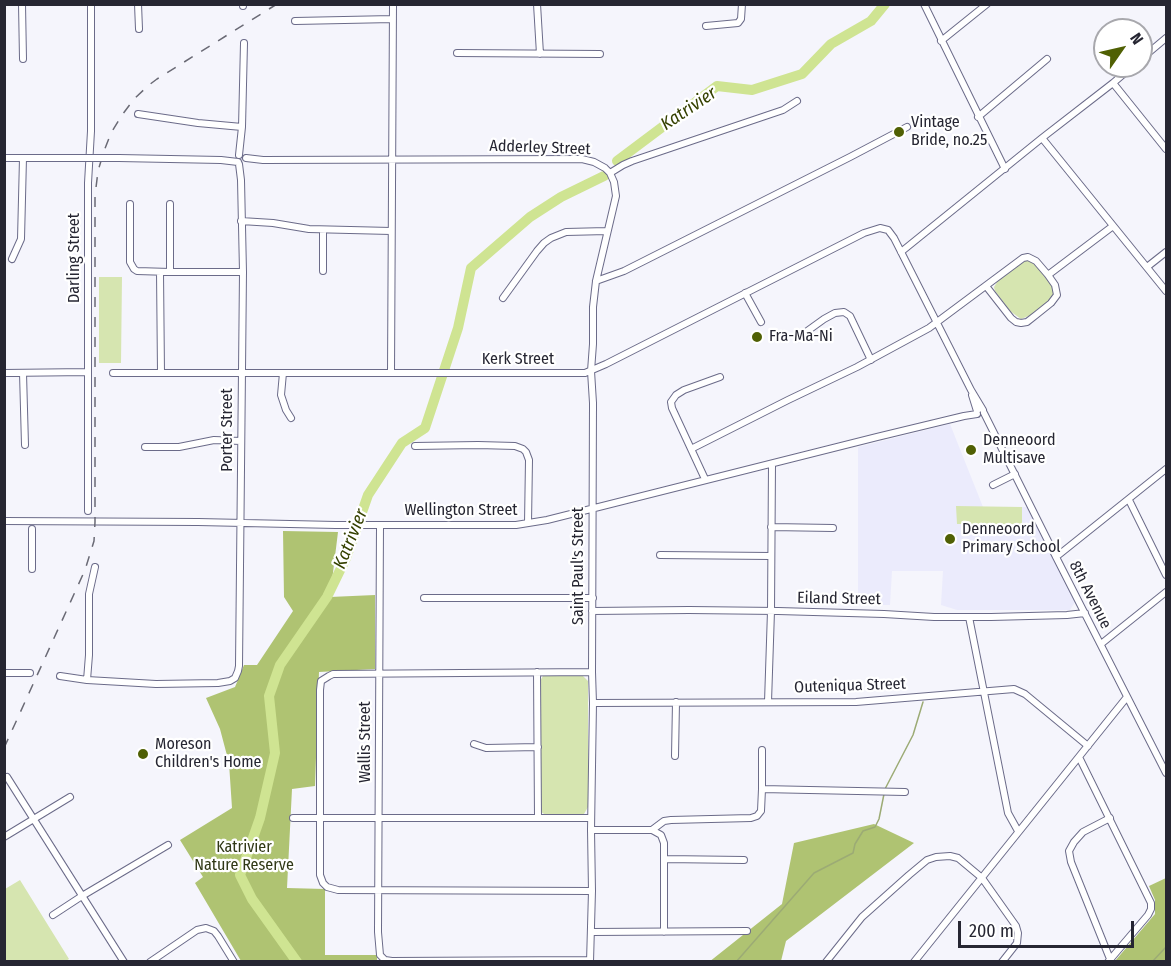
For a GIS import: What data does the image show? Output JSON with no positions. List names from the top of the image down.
{
  "streets": {
    "street": [
      "Adderley Street",
      "Darling Street",
      "Kerk Street",
      "Porter Street",
      "Wellington Street",
      "Saint Paul's Street",
      "8th Avenue",
      "Eiland Street",
      "Outeniqua Street",
      "Wallis Street"
    ]
  },
  "crossings": [
    ["Adderley Street", "Porter Street"],
    ["Adderley Street", "Saint Paul's Street"],
    ["Kerk Street", "Porter Street"],
    ["Kerk Street", "Saint Paul's Street"],
    ["Kerk Street", "8th Avenue"],
    ["Porter Street", "Wellington Street"],
    ["Wellington Street", "Saint Paul's Street"],
    ["Wellington Street", "8th Avenue"],
    ["Wellington Street", "Wallis Street"],
    ["Saint Paul's Street", "Eiland Street"],
    ["Saint Paul's Street", "Outeniqua Street"],
    ["Saint Paul's Street", "Wallis Street"],
    ["8th Avenue", "Eiland Street"]
  ],
  "water": ["Katrivier"],
  "parks": ["Katrivier Nature Reserve"],
  "places": [
    "Vintage Bride, no.25",
    "Fra-Ma-Ni",
    "Denneoord Multisave",
    "Denneoord Primary School",
    "Moreson Children's Home"
  ],
  "scale_bar": "200 m",
  "north": "top right"
}
